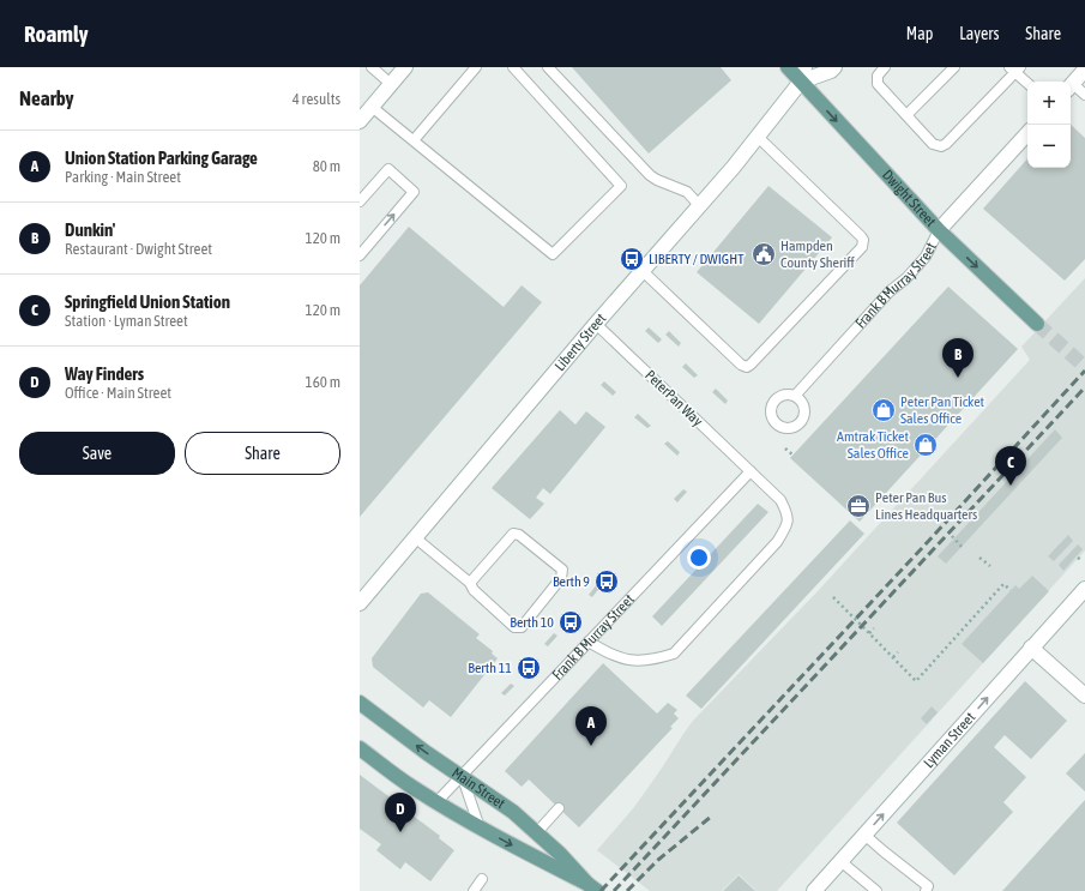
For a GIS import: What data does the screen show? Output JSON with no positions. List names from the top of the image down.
{
  "streets": {
    "main road": [
      "Dwight Street",
      "Frank B Murray Street",
      "Liberty Street",
      "Lyman Street",
      "Main Street"
    ],
    "lane": ["PeterPan Way"]
  },
  "crossings": [
    ["Dwight Street", "Frank B Murray Street"],
    ["Dwight Street", "Liberty Street"],
    ["Frank B Murray Street", "PeterPan Way"],
    ["Frank B Murray Street", "Main Street"],
    ["Liberty Street", "PeterPan Way"]
  ],
  "one_way": ["Dwight Street", "Lyman Street"],
  "places": {
    "public building": ["Hampden County Sheriff"],
    "bus stop": [
      "LIBERTY / DWIGHT",
      "Berth 9",
      "Berth 10",
      "Berth 11"
    ],
    "shop": ["Peter Pan Ticket Sales Office", "Amtrak Ticket Sales Office"],
    "office": ["Peter Pan Bus Lines Headquarters"]
  },
  "page": {
    "header": "Roamly",
    "nav": ["Map", "Layers", "Share"],
    "heading": ["Nearby", "4 results"],
    "map_buttons": ["+", "−"],
    "list": [
      {
        "mark": "A",
        "name": "Union Station Parking Garage",
        "note": "Parking · Main Street",
        "value": "80 m"
      },
      {
        "mark": "B",
        "name": "Dunkin'",
        "note": "Restaurant · Dwight Street",
        "value": "120 m"
      },
      {
        "mark": "C",
        "name": "Springfield Union Station",
        "note": "Station · Lyman Street",
        "value": "120 m"
      },
      {
        "mark": "D",
        "name": "Way Finders",
        "note": "Office · Main Street",
        "value": "160 m"
      }
    ],
    "pins": [
      "B",
      "C",
      "A",
      "D"
    ],
    "buttons": ["Save", "Share"]
  }
}
